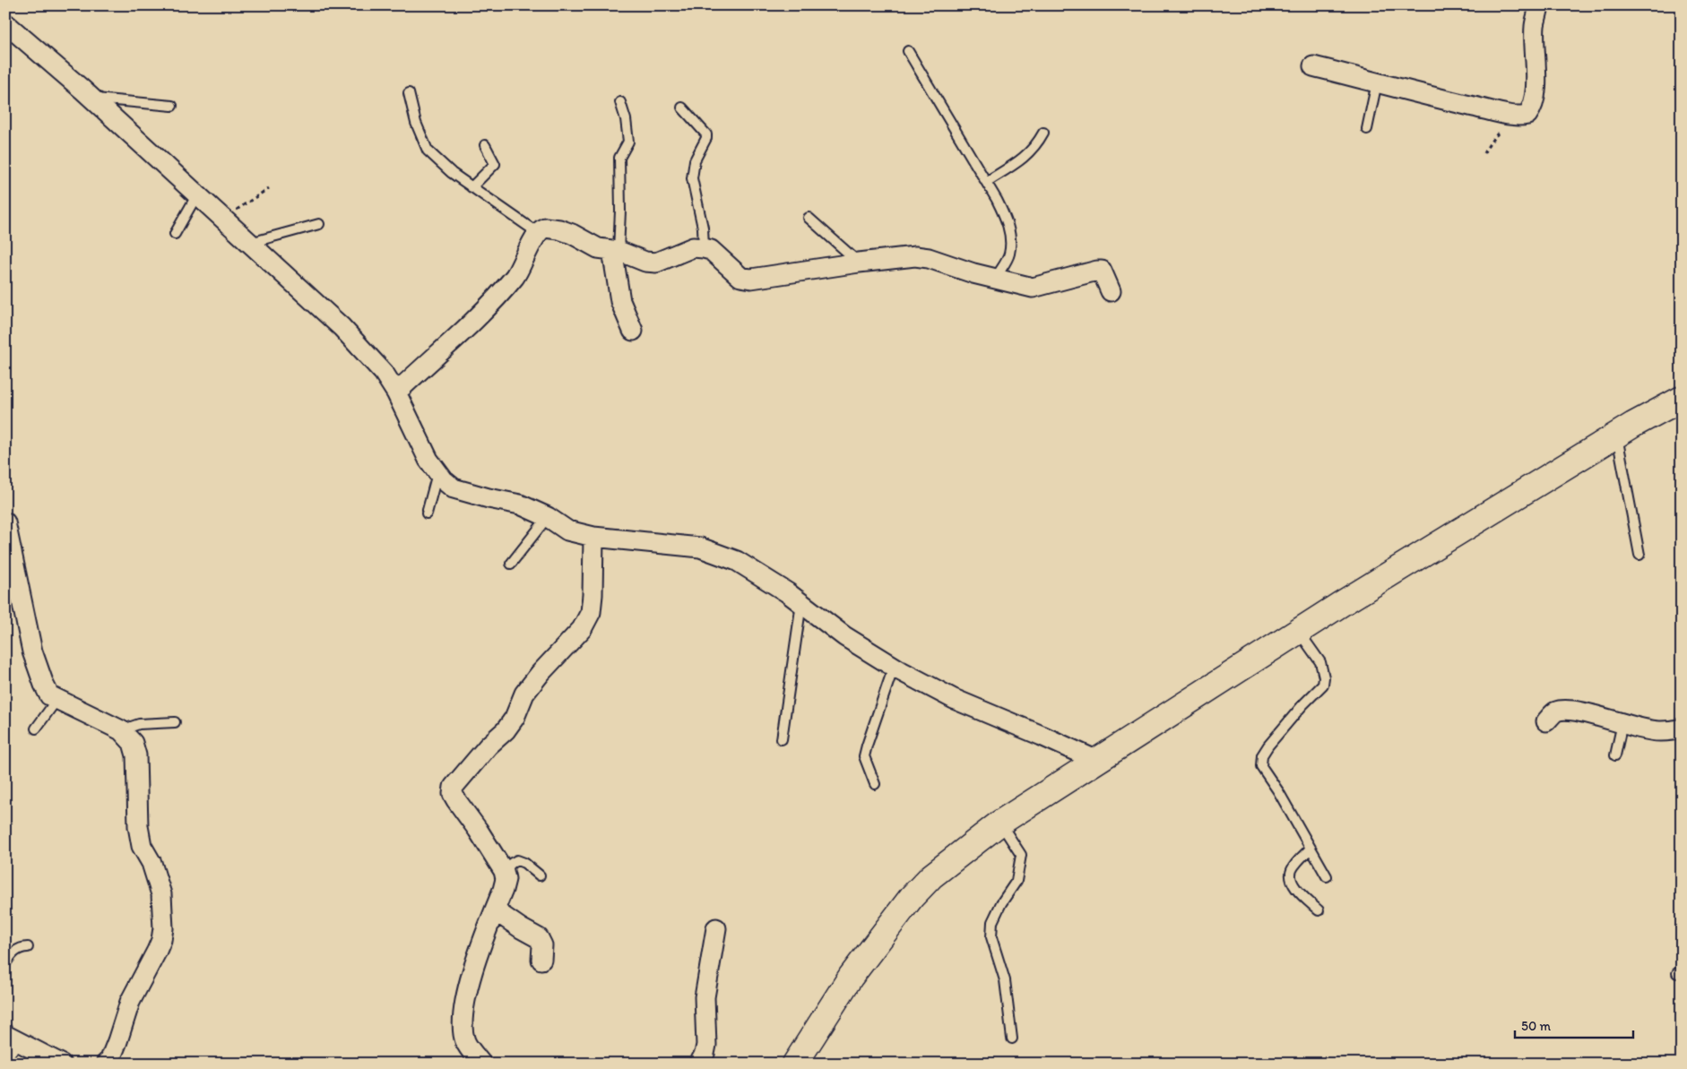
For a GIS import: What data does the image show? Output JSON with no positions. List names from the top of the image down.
{
  "scale_bar": "50 m"
}
